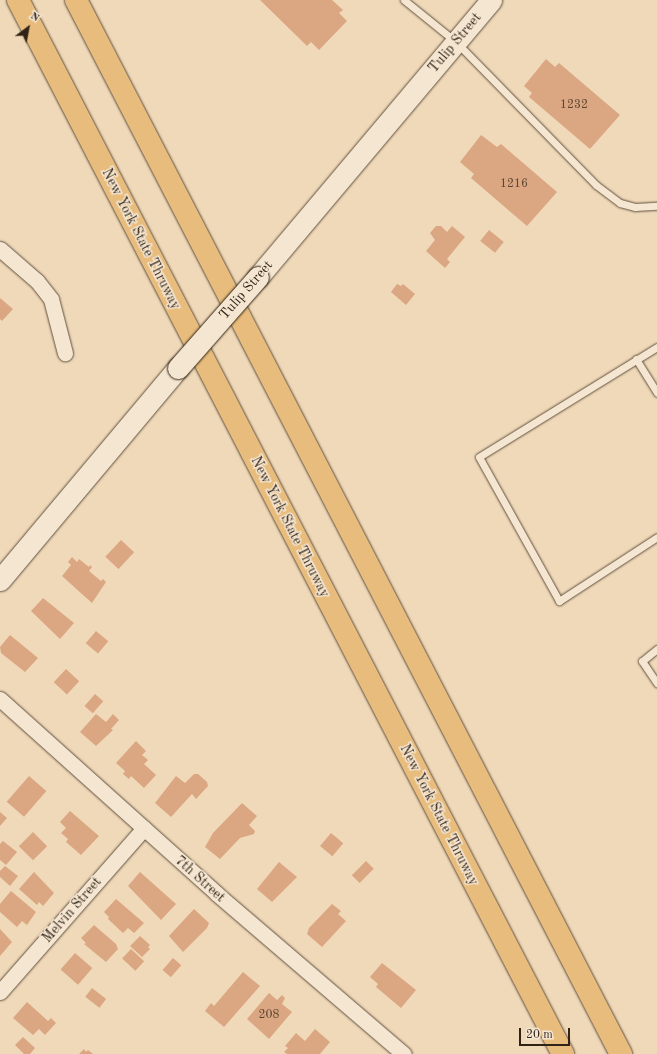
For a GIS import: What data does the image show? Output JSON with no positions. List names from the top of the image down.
{
  "streets": {
    "highway": ["New York State Thruway"],
    "street": ["Tulip Street", "7th Street", "Melvin Street"]
  },
  "crossings": [
    ["7th Street", "Melvin Street"]
  ],
  "house_numbers": ["1232", "1216", "208"],
  "scale_bar": "20 m",
  "north": "top right"
}
